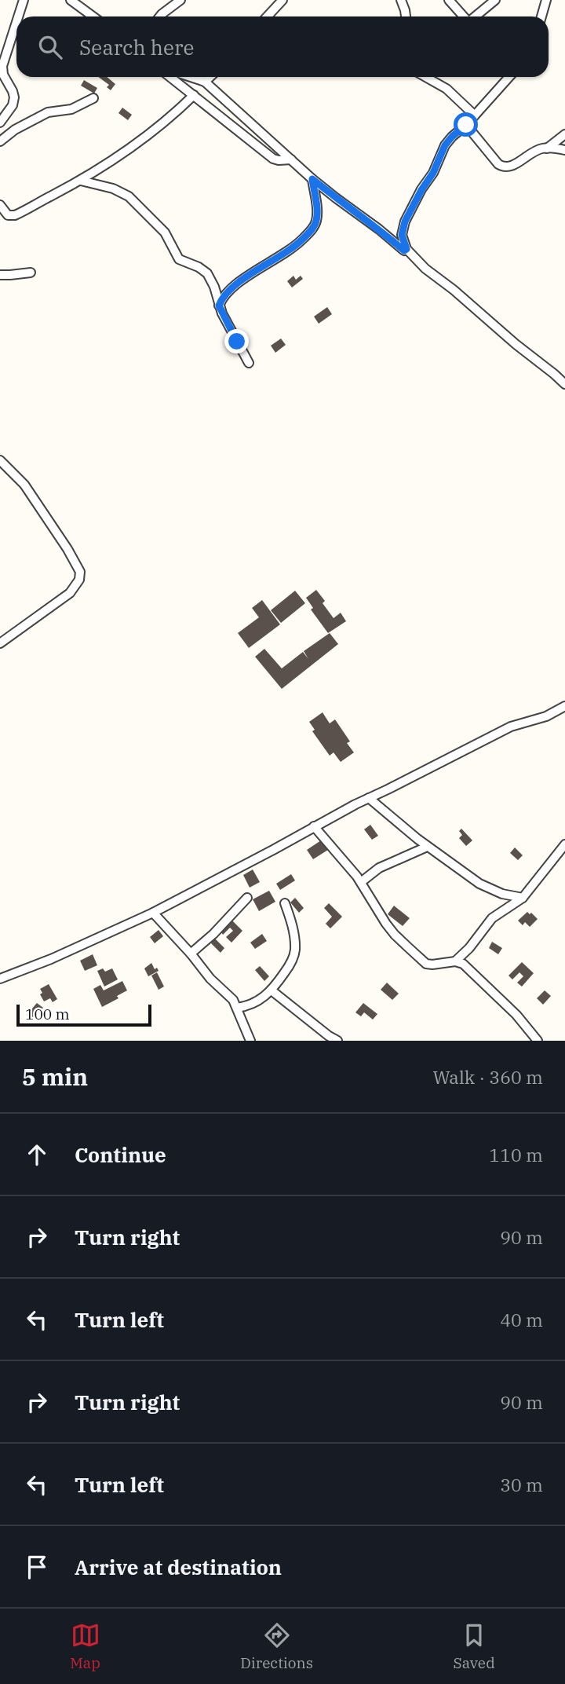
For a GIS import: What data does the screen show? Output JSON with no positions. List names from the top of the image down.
{
  "scale_bar": "100 m",
  "page": {
    "search": "Search here",
    "scale": "100 m",
    "heading": ["5 min", "Walk · 360 m"],
    "list": [
      ["Continue", "110 m"],
      ["Turn right", "90 m"],
      ["Turn left", "40 m"],
      ["Turn right", "90 m"],
      ["Turn left", "30 m"],
      "Arrive at destination"
    ],
    "nav": ["Map", "Directions", "Saved"]
  }
}
